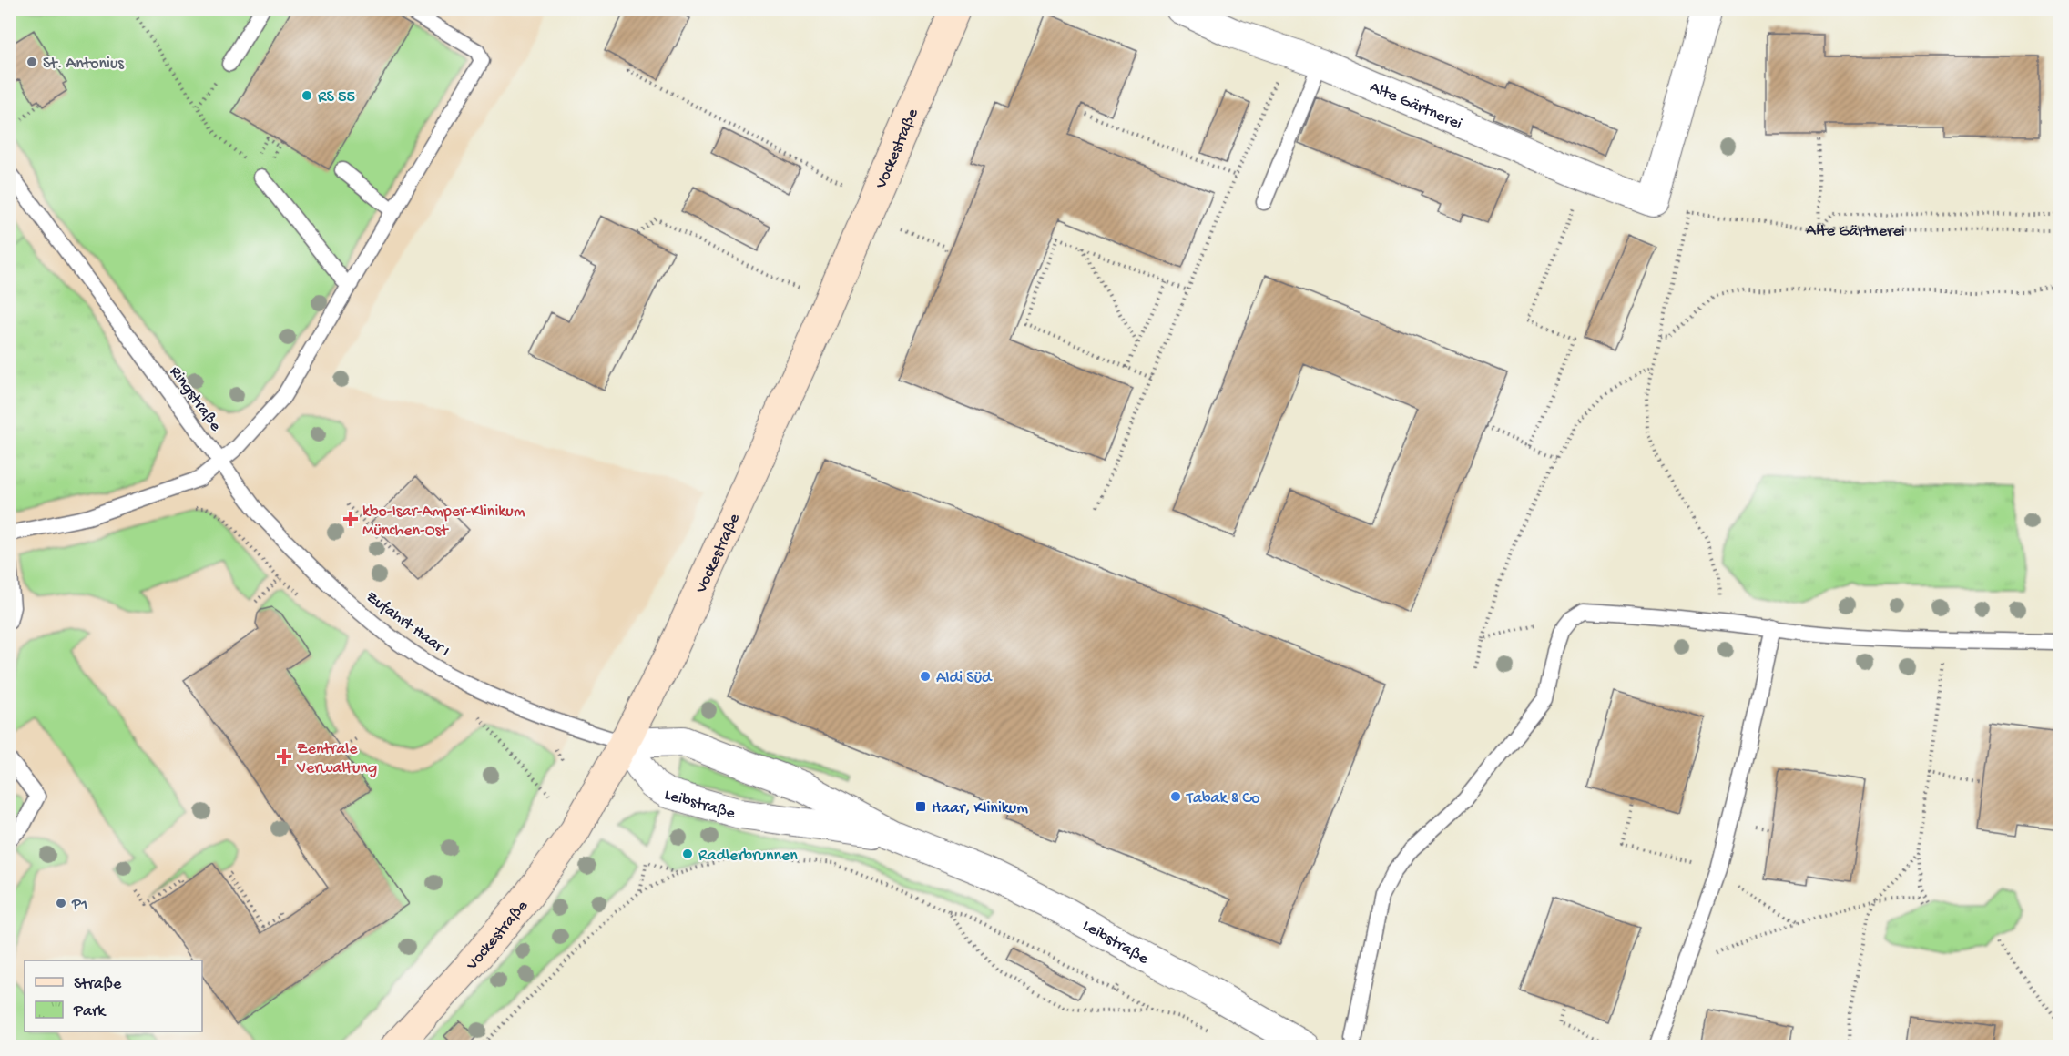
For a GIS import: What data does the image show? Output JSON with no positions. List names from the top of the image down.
{
  "streets": {
    "main road": ["Vockestraße"],
    "street": ["Alte Gärtnerei", "Leibstraße"],
    "lane": ["Ringstraße", "Zufahrt Haar I"]
  },
  "crossings": [
    ["Vockestraße", "Zufahrt Haar I"],
    ["Vockestraße", "Leibstraße"],
    ["Ringstraße", "Zufahrt Haar I"],
    ["Zufahrt Haar I", "Leibstraße"]
  ],
  "places": {
    "other": [
      "St. Antonius",
      "RS 55",
      "Aldi Süd",
      "Tabak & Co",
      "Radlerbrunnen",
      "P1"
    ],
    "health": ["kbo-Isar-Amper-Klinikum München-Ost", "Zentrale Verwaltung"],
    "transit": ["Haar, Klinikum"]
  },
  "legend": ["Straße", "Park"]
}
